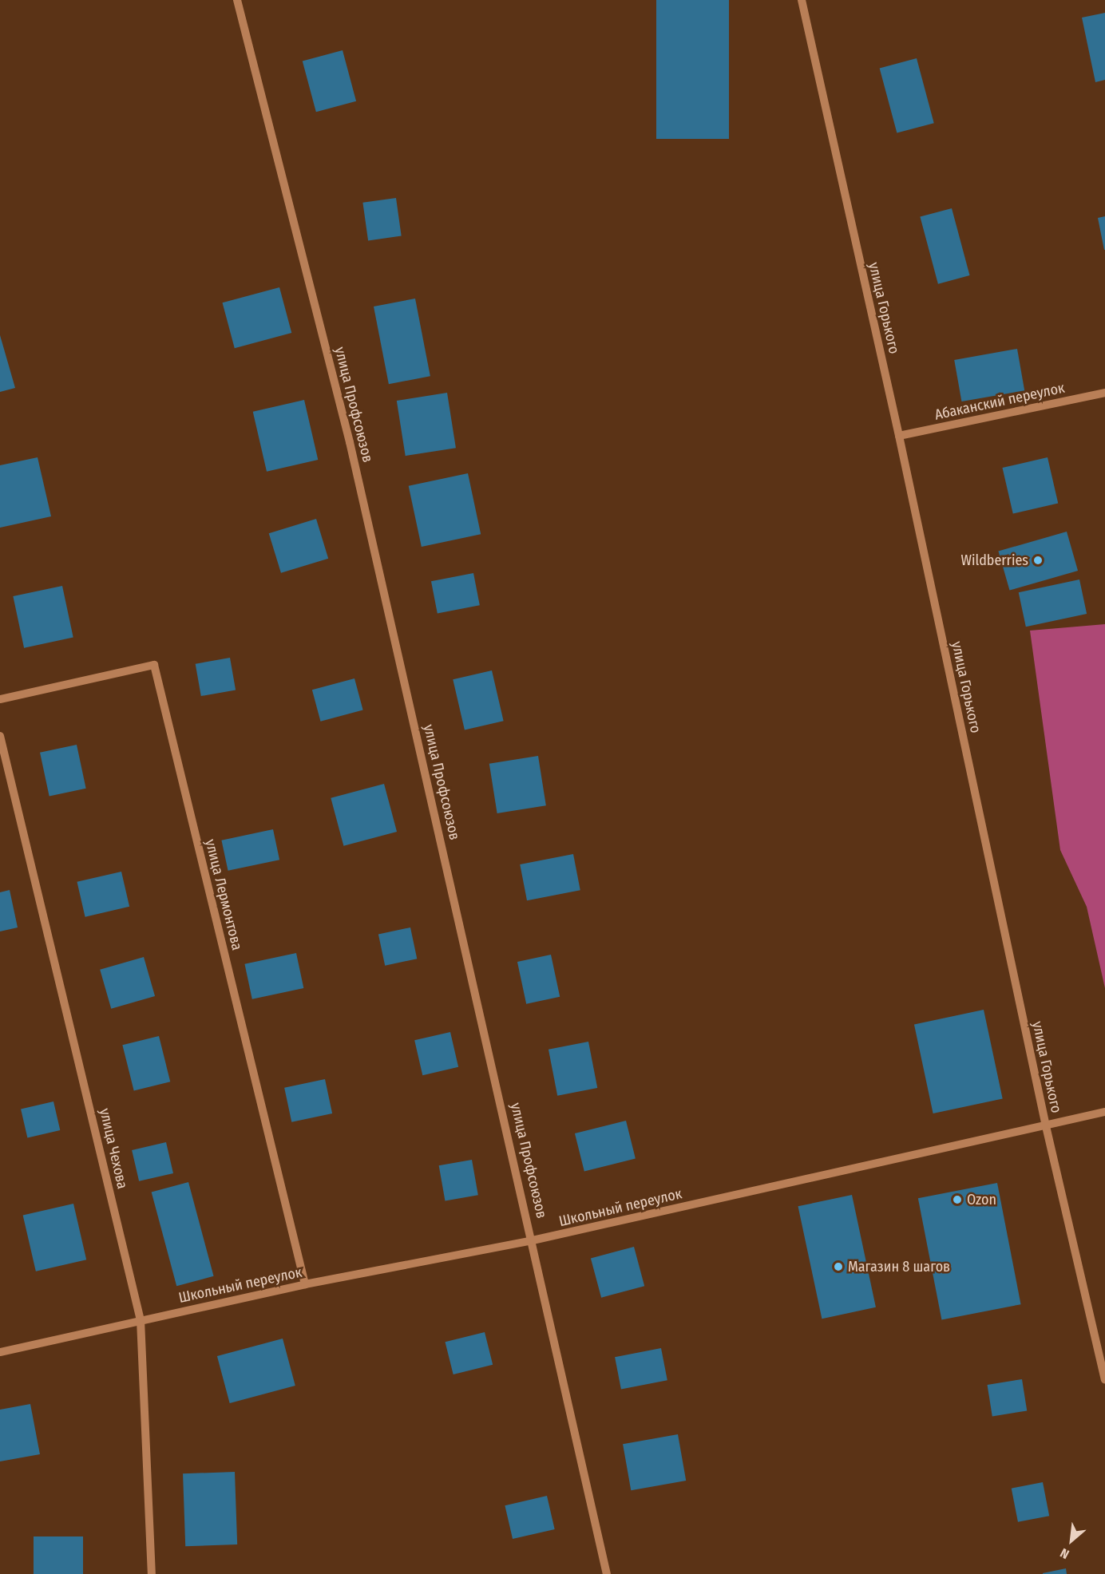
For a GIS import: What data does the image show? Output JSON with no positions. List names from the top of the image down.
{
  "streets": {
    "street": [
      "улица Горького",
      "Абаканский переулок",
      "улица Профсоюзов",
      "улица Лермонтова",
      "улица Чехова",
      "Школьный переулок"
    ]
  },
  "crossings": [
    ["улица Горького", "Абаканский переулок"],
    ["улица Горького", "Школьный переулок"],
    ["улица Профсоюзов", "Школьный переулок"],
    ["улица Лермонтова", "Школьный переулок"],
    ["улица Чехова", "Школьный переулок"]
  ],
  "places": ["Wildberries", "Ozon", "Магазин 8 шагов"],
  "north": "bottom left"
}
